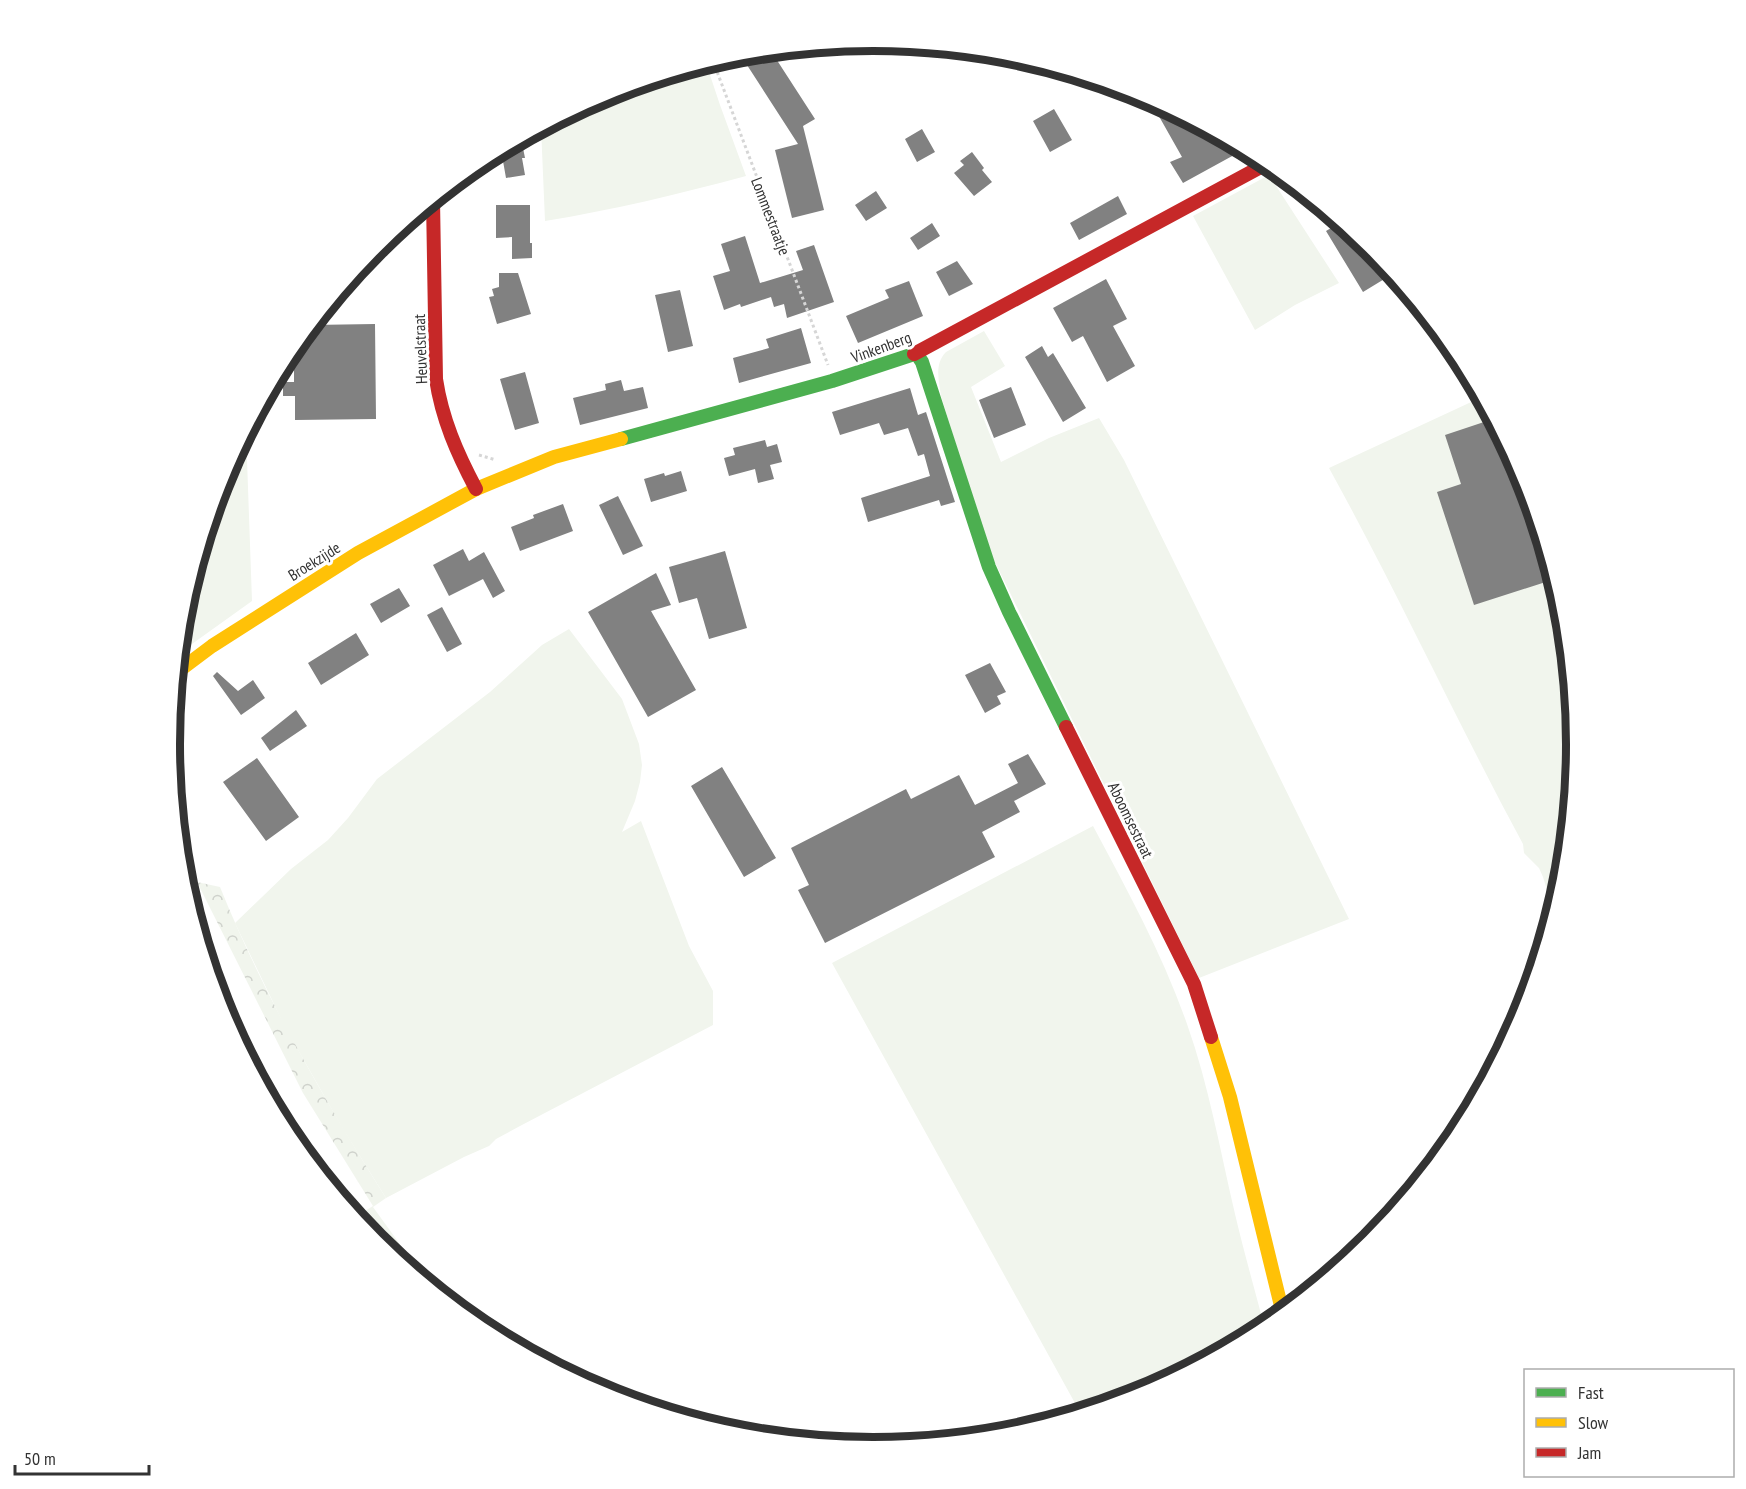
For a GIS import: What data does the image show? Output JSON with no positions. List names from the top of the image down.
{
  "streets": {
    "street": [
      "Vinkenberg",
      "Heuvelstraat",
      "Broekzijde",
      "Aboomsestraat"
    ],
    "path": ["Lommestraatje"]
  },
  "crossings": [
    ["Vinkenberg", "Heuvelstraat"],
    ["Vinkenberg", "Broekzijde"],
    ["Vinkenberg", "Aboomsestraat"],
    ["Heuvelstraat", "Broekzijde"]
  ],
  "legend": ["Fast", "Slow", "Jam"],
  "scale_bar": "50 m"
}
